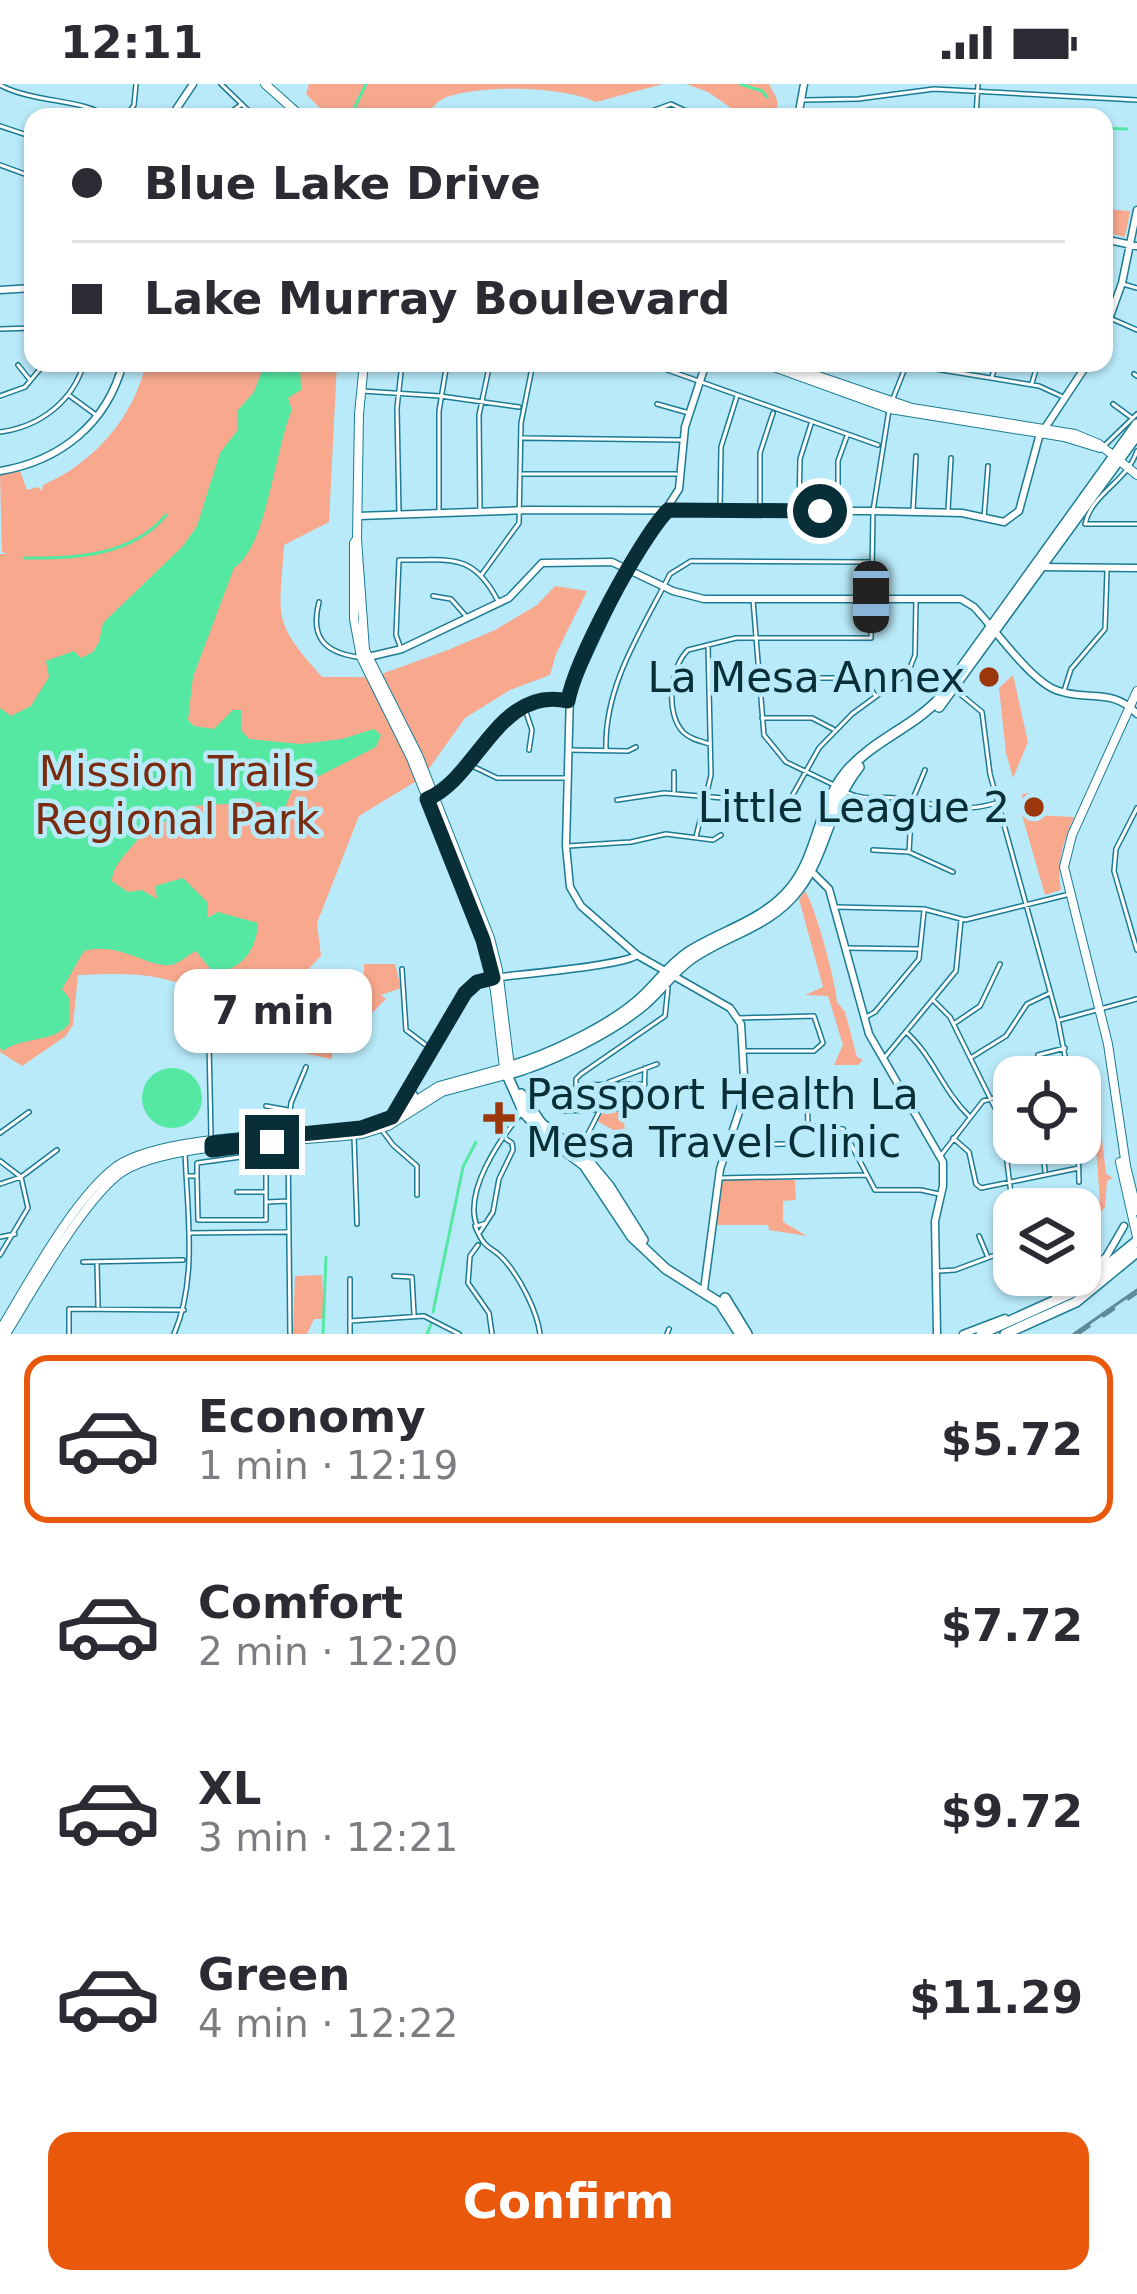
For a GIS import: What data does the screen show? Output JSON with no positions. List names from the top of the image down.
{
  "parks": ["Mission Trails Regional Park"],
  "places": {
    "other": ["La Mesa Annex", "Little League 2"],
    "health": ["Passport Health La Mesa Travel Clinic"]
  },
  "page": {
    "status": "12:11",
    "banner": ["Blue Lake Drive", "Lake Murray Boulevard"],
    "bubble": "7 min",
    "list": [
      {
        "name": "Economy",
        "note": "1 min · 12:19",
        "value": "$5.72"
      },
      {
        "name": "Comfort",
        "note": "2 min · 12:20",
        "value": "$7.72"
      },
      {
        "name": "XL",
        "note": "3 min · 12:21",
        "value": "$9.72"
      },
      {
        "name": "Green",
        "note": "4 min · 12:22",
        "value": "$11.29"
      }
    ],
    "buttons": "Confirm"
  }
}
